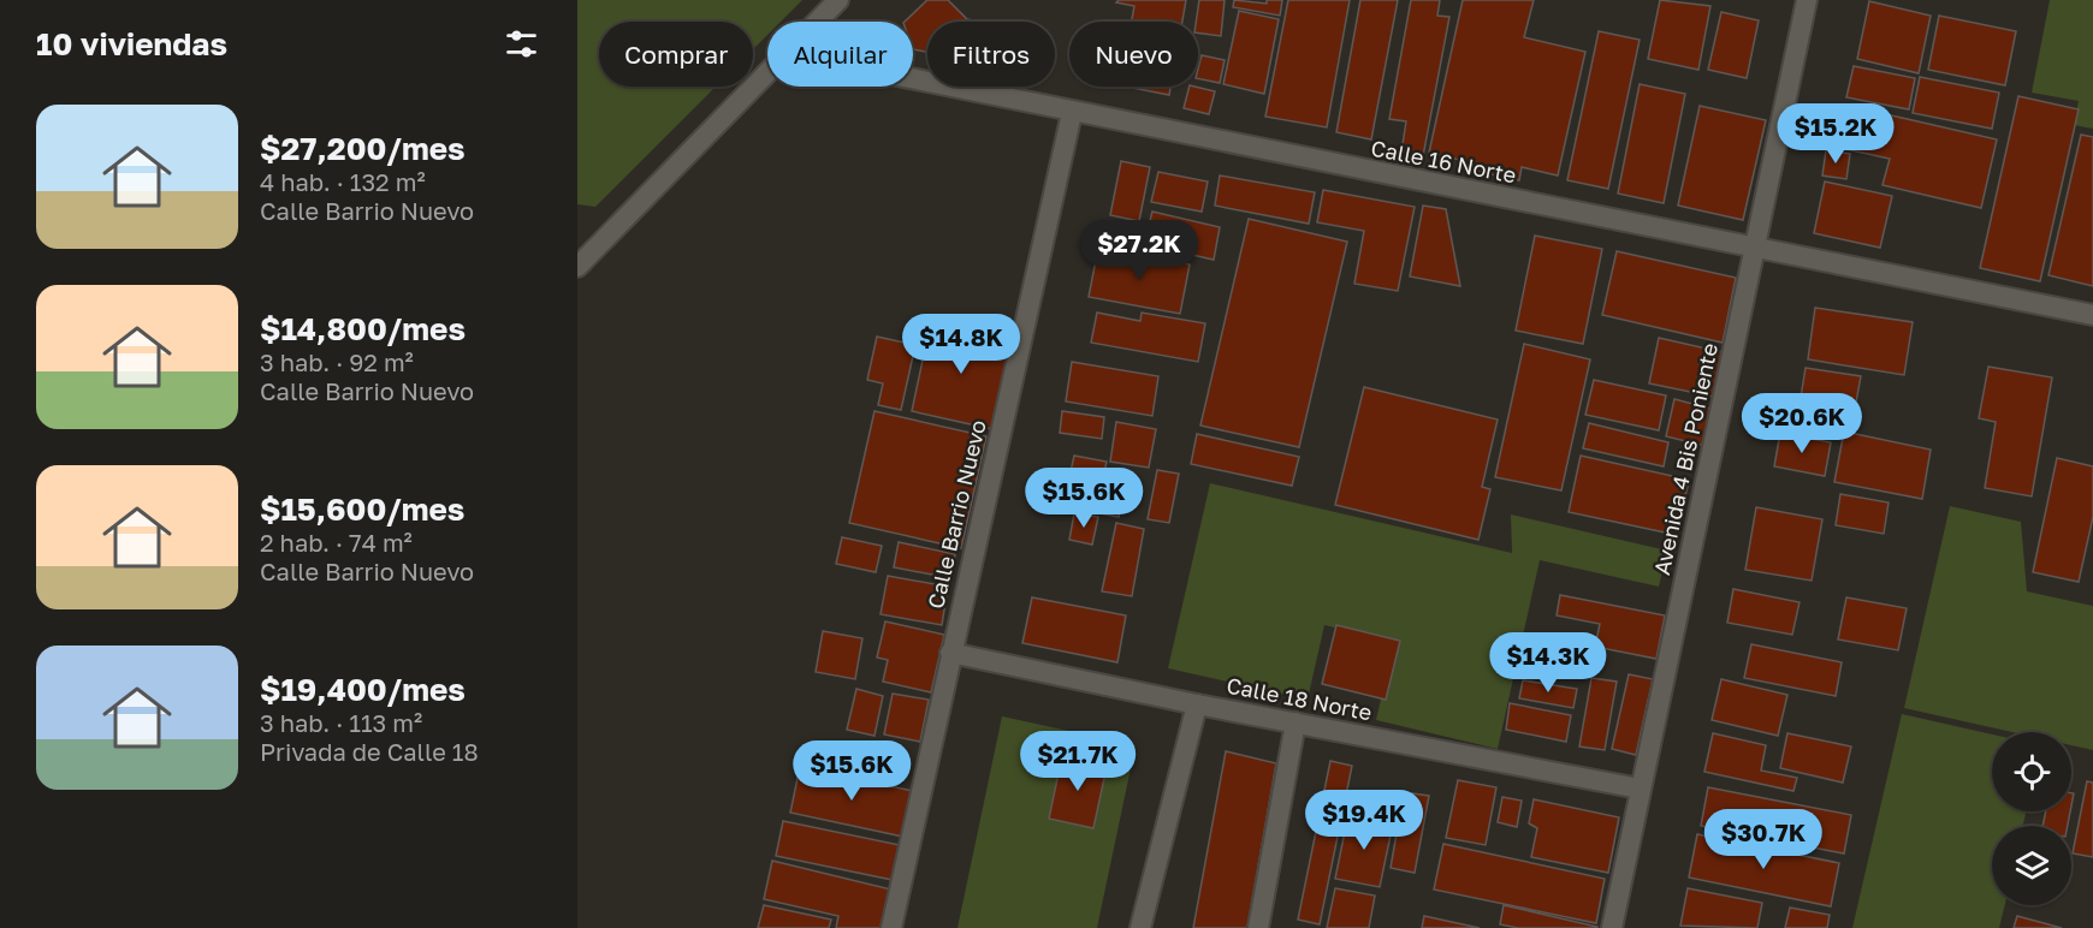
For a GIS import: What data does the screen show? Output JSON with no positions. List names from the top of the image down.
{
  "streets": {
    "street": [
      "Calle 16 Norte",
      "Avenida 4 Bis Poniente",
      "Calle Barrio Nuevo",
      "Calle 18 Norte"
    ]
  },
  "crossings": [
    ["Calle 16 Norte", "Avenida 4 Bis Poniente"],
    ["Calle 16 Norte", "Calle Barrio Nuevo"],
    ["Avenida 4 Bis Poniente", "Calle 18 Norte"],
    ["Calle Barrio Nuevo", "Calle 18 Norte"]
  ],
  "page": {
    "heading": "10 viviendas",
    "chip": [
      "Comprar",
      "Alquilar",
      "Filtros",
      "Nuevo"
    ],
    "list": [
      {
        "name": "$27,200/mes",
        "note": "4 hab. · 132 m² · Calle Barrio Nuevo"
      },
      {
        "name": "$14,800/mes",
        "note": "3 hab. · 92 m² · Calle Barrio Nuevo"
      },
      {
        "name": "$15,600/mes",
        "note": "2 hab. · 74 m² · Calle Barrio Nuevo"
      },
      {
        "name": "$19,400/mes",
        "note": "3 hab. · 113 m² · Privada de Calle 18"
      }
    ],
    "price": [
      "$15.2K",
      "$27.2K",
      "$14.8K",
      "$20.6K",
      "$15.6K",
      "$14.3K",
      "$21.7K",
      "$15.6K",
      "$19.4K",
      "$30.7K"
    ]
  }
}
